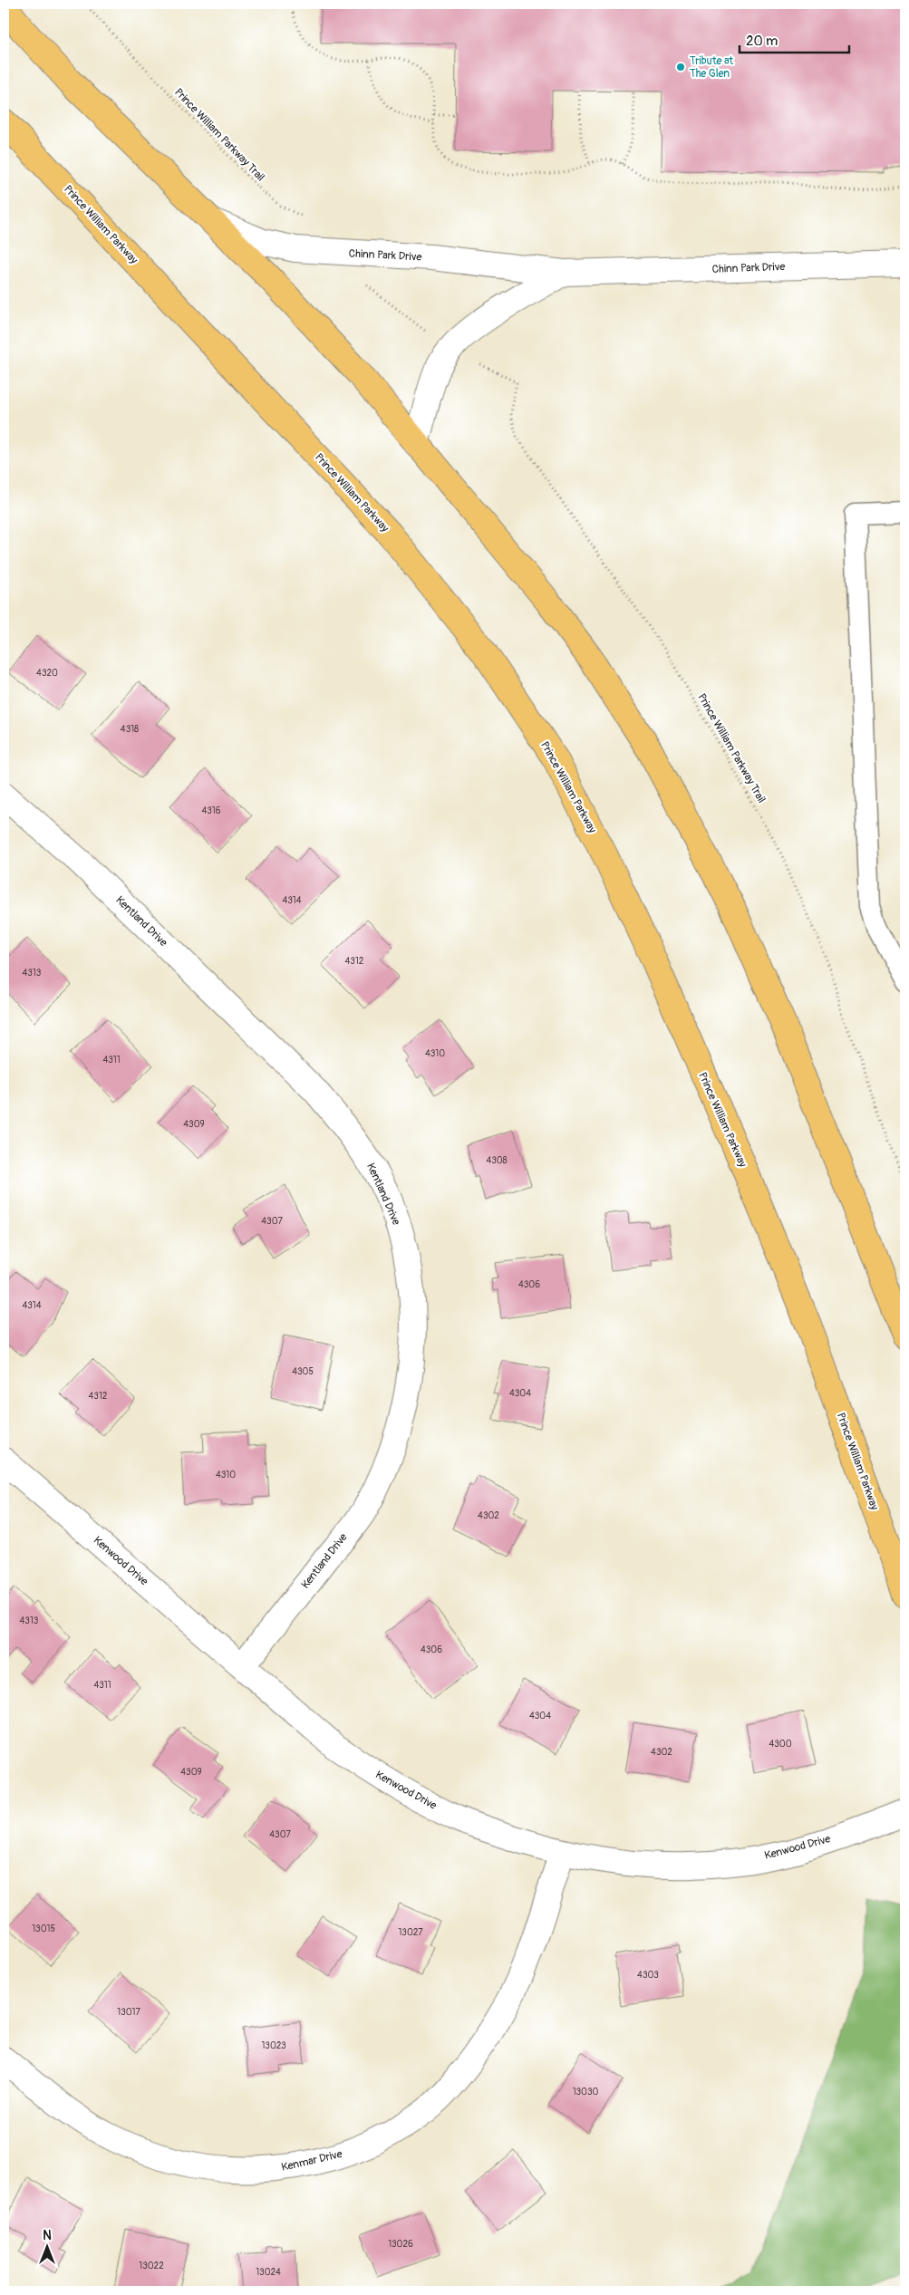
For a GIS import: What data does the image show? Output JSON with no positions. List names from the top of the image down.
{
  "streets": {
    "highway": ["Prince William Parkway"],
    "street": [
      "Chinn Park Drive",
      "Kentland Drive",
      "Kenwood Drive",
      "Kenmar Drive"
    ],
    "path": ["Prince William Parkway Trail"]
  },
  "crossings": [
    ["Kentland Drive", "Kenwood Drive"],
    ["Kenwood Drive", "Kenmar Drive"]
  ],
  "places": ["Tribute at The Glen"],
  "house_numbers": [
    "4320",
    "4318",
    "4316",
    "4314",
    "4312",
    "4313",
    "4310",
    "4311",
    "4309",
    "4308",
    "4307",
    "4306",
    "4314",
    "4305",
    "4304",
    "4312",
    "4310",
    "4302",
    "4313",
    "4306",
    "4311",
    "4304",
    "4300",
    "4302",
    "4309",
    "4307",
    "13015",
    "13027",
    "4303",
    "13017",
    "13023",
    "13030",
    "13026",
    "13022",
    "13024"
  ],
  "scale_bar": "20 m",
  "north": "top"
}
